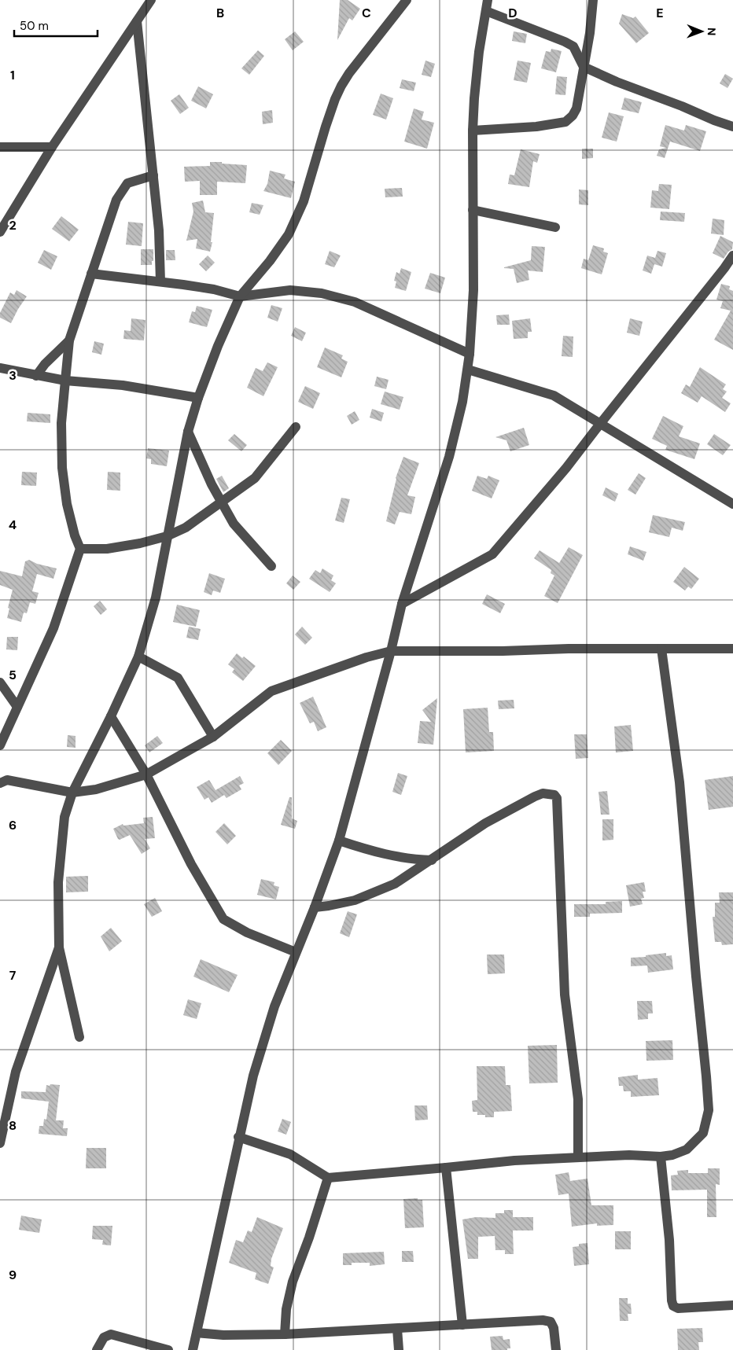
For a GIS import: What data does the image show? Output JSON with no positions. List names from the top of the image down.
{
  "scale_bar": "50 m",
  "north": "right",
  "grid": {
    "columns": [
      "B",
      "C",
      "D",
      "E"
    ],
    "rows": [
      "1",
      "2",
      "3",
      "4",
      "5",
      "6",
      "7",
      "8",
      "9"
    ]
  }
}
